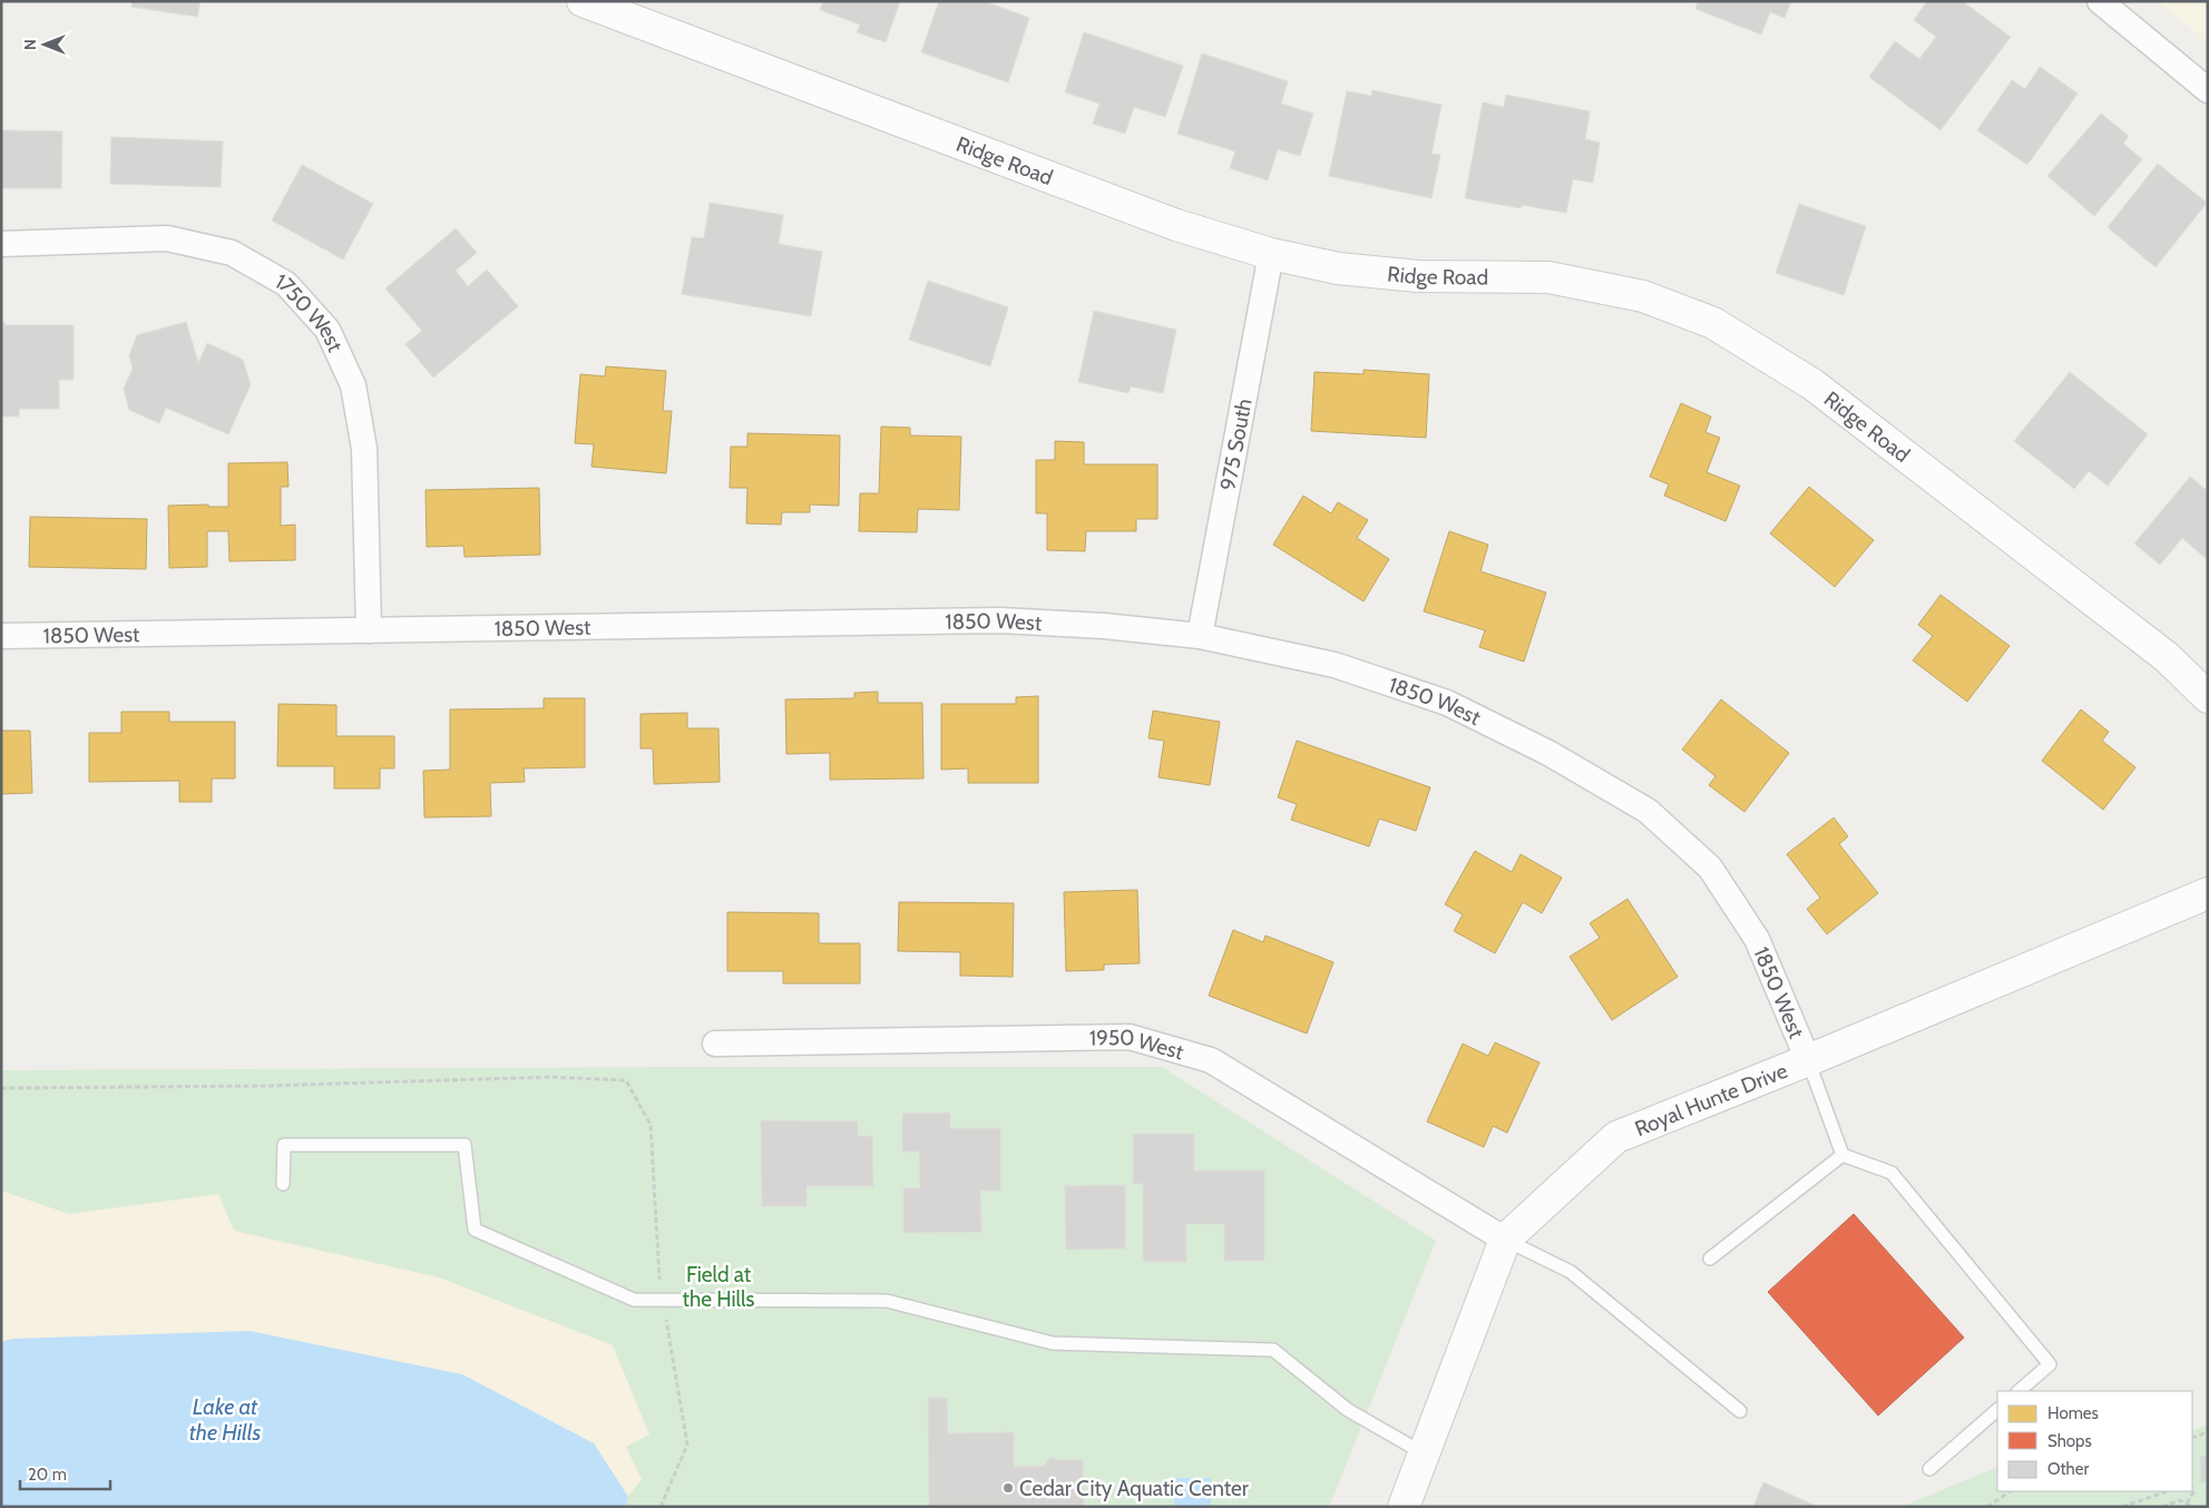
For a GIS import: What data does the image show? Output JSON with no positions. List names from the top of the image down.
{
  "streets": {
    "street": [
      "Ridge Road",
      "1750 West",
      "975 South",
      "1850 West",
      "1950 West",
      "Royal Hunte Drive"
    ]
  },
  "crossings": [
    ["Ridge Road", "975 South"],
    ["1750 West", "1850 West"],
    ["975 South", "1850 West"],
    ["1850 West", "Royal Hunte Drive"],
    ["1950 West", "Royal Hunte Drive"]
  ],
  "water": ["Lake at the Hills"],
  "parks": ["Field at the Hills"],
  "places": ["Cedar City Aquatic Center"],
  "legend": ["Homes", "Shops", "Other"],
  "scale_bar": "20 m",
  "north": "left"
}
